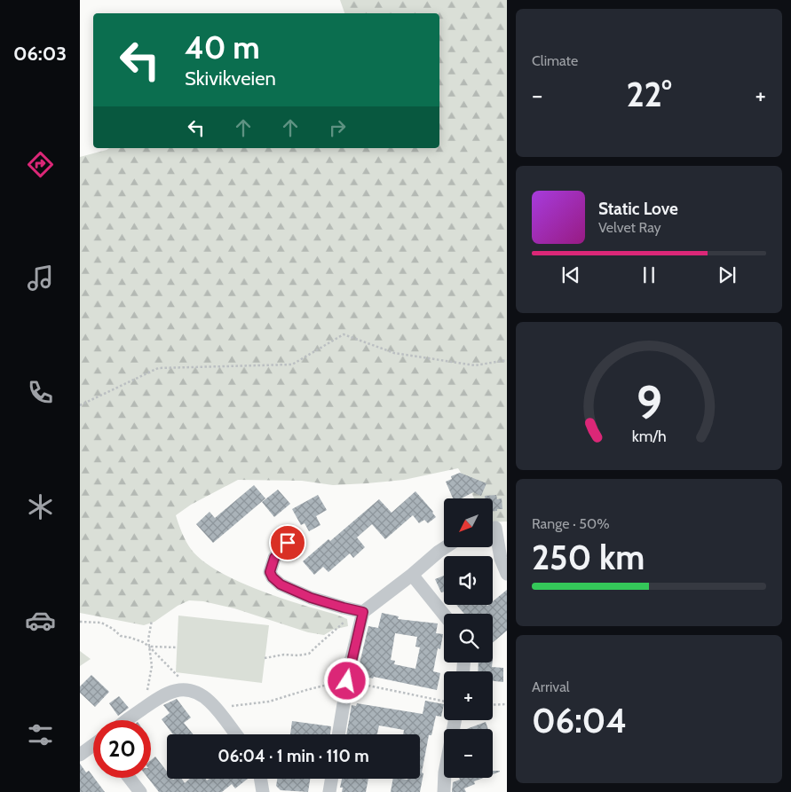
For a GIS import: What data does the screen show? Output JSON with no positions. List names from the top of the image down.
{
  "north": "bottom left",
  "page": {
    "tabs": "06:03",
    "tile": [
      "Climate",
      ["Range · 50%", "250 km"],
      ["Arrival", "06:04"]
    ],
    "turn": ["40 m", "Skivikveien"],
    "heat": ["−", "22°", "+"],
    "song": ["Static Love", "Velvet Ray"],
    "map_buttons": ["+", "−"],
    "limit": "20",
    "trip": "06:04 · 1 min · 110 m",
    "gauge": ["9", "km/h"]
  }
}
